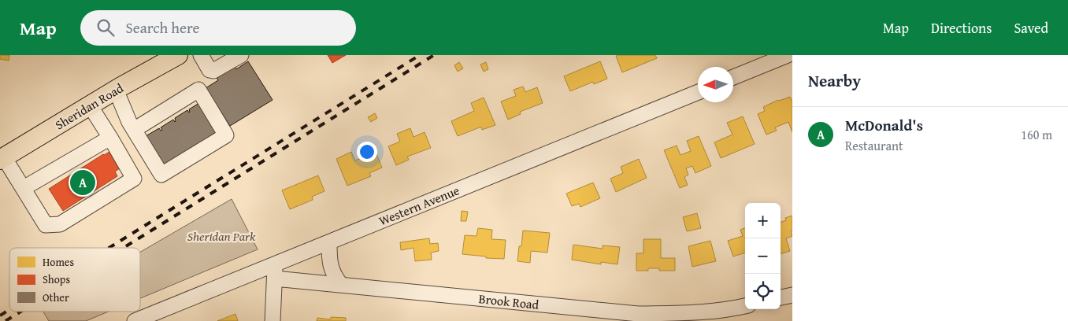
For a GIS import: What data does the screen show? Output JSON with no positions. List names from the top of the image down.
{
  "streets": {
    "main road": ["Sheridan Road"],
    "street": ["Western Avenue", "Brook Road"]
  },
  "crossings": [
    ["Western Avenue", "Brook Road"]
  ],
  "parks": ["Sheridan Park"],
  "legend": ["Homes", "Shops", "Other"],
  "north": "left",
  "page": {
    "header": "Map",
    "search": "Search here",
    "nav": ["Map", "Directions", "Saved"],
    "heading": "Nearby",
    "list": [
      {
        "mark": "A",
        "name": "McDonald's",
        "note": "Restaurant",
        "value": "160 m"
      }
    ],
    "pins": "A",
    "map_buttons": ["+", "−"]
  }
}
